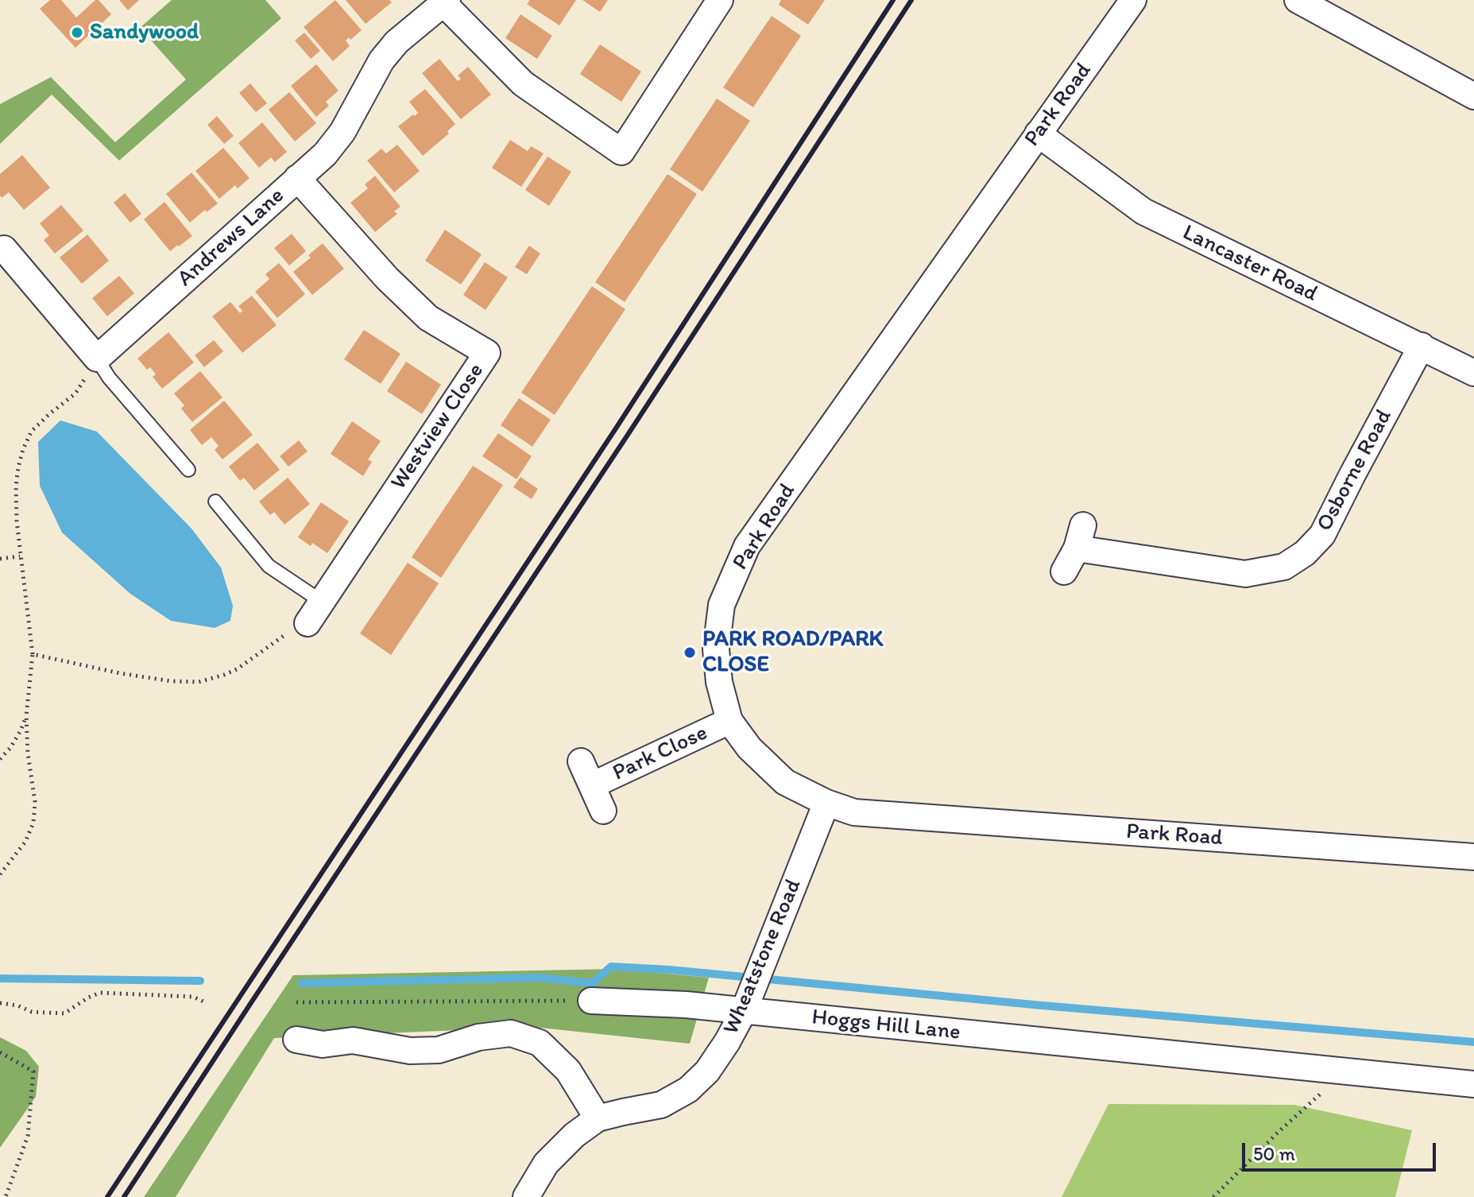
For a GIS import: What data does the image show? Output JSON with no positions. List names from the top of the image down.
{
  "streets": {
    "street": [
      "Park Road",
      "Andrews Lane",
      "Lancaster Road",
      "Westview Close",
      "Osborne Road",
      "Park Close",
      "Wheatstone Road",
      "Hoggs Hill Lane"
    ]
  },
  "crossings": [
    ["Park Road", "Lancaster Road"],
    ["Park Road", "Park Close"],
    ["Park Road", "Wheatstone Road"],
    ["Andrews Lane", "Westview Close"],
    ["Lancaster Road", "Osborne Road"],
    ["Wheatstone Road", "Hoggs Hill Lane"]
  ],
  "places": ["Sandywood", "PARK ROAD/PARK CLOSE"],
  "scale_bar": "50 m"
}
